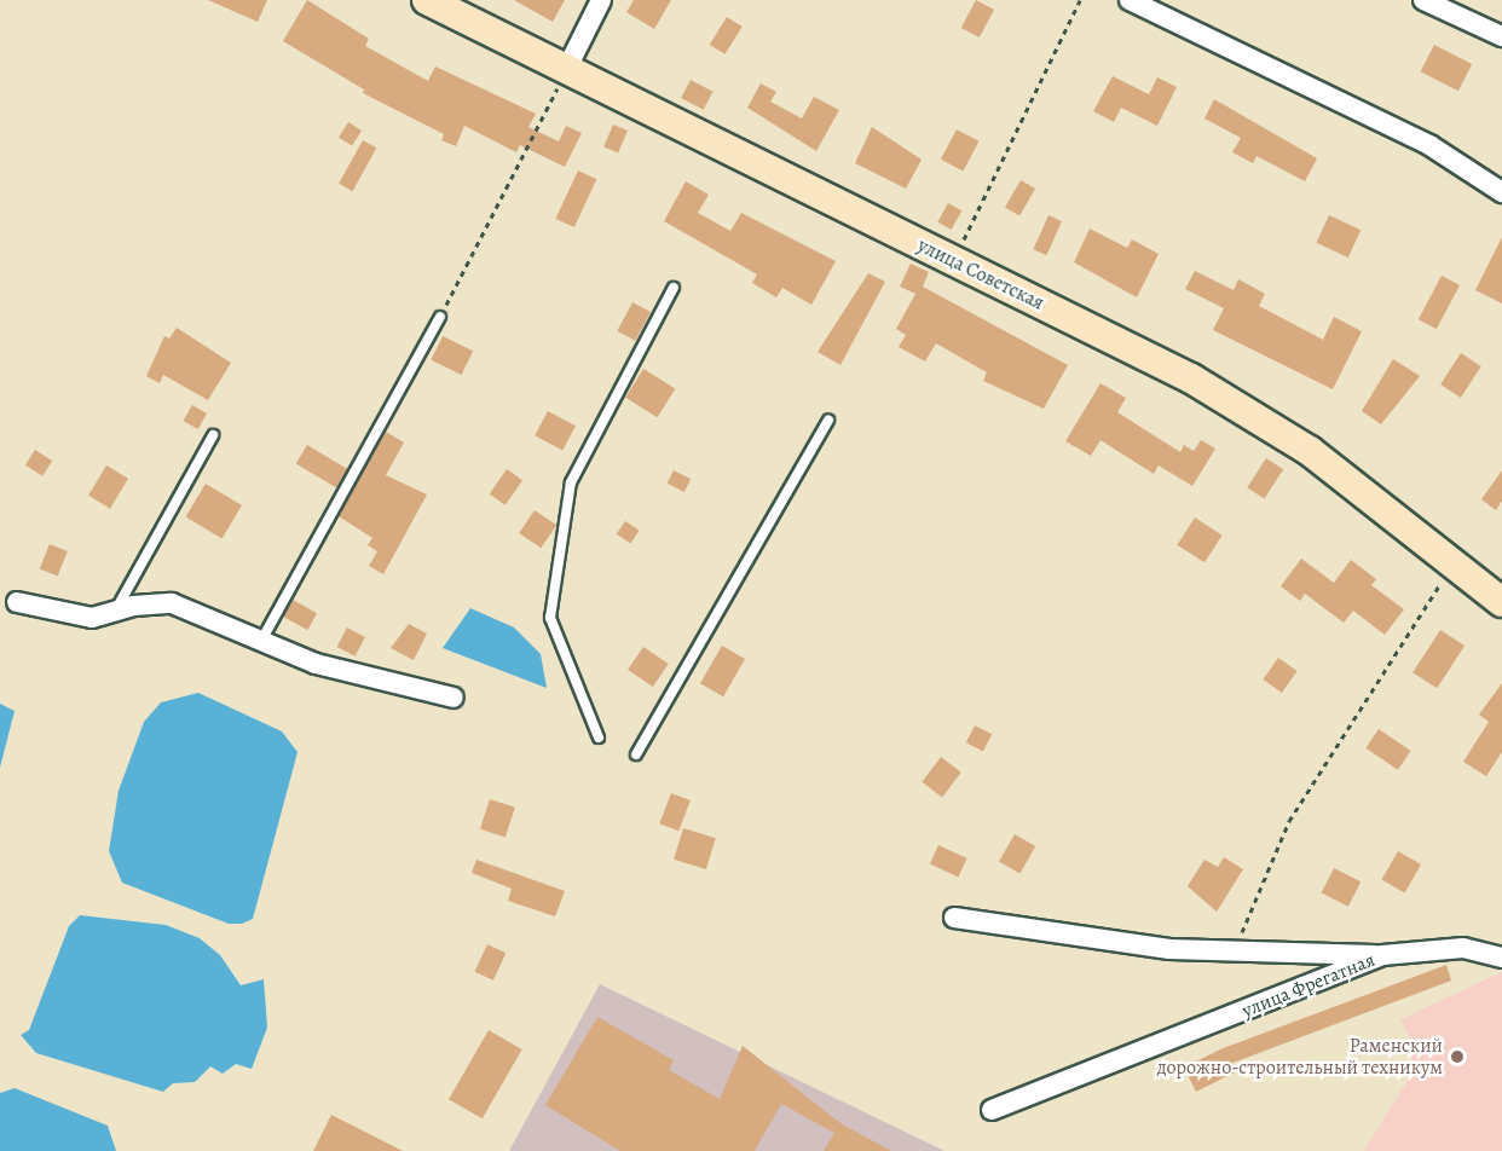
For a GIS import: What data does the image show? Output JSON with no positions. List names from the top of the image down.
{
  "streets": {
    "street": ["улица Советская", "улица Фрегатная"]
  },
  "places": ["Раменский дорожно-строительный техникум"]
}
